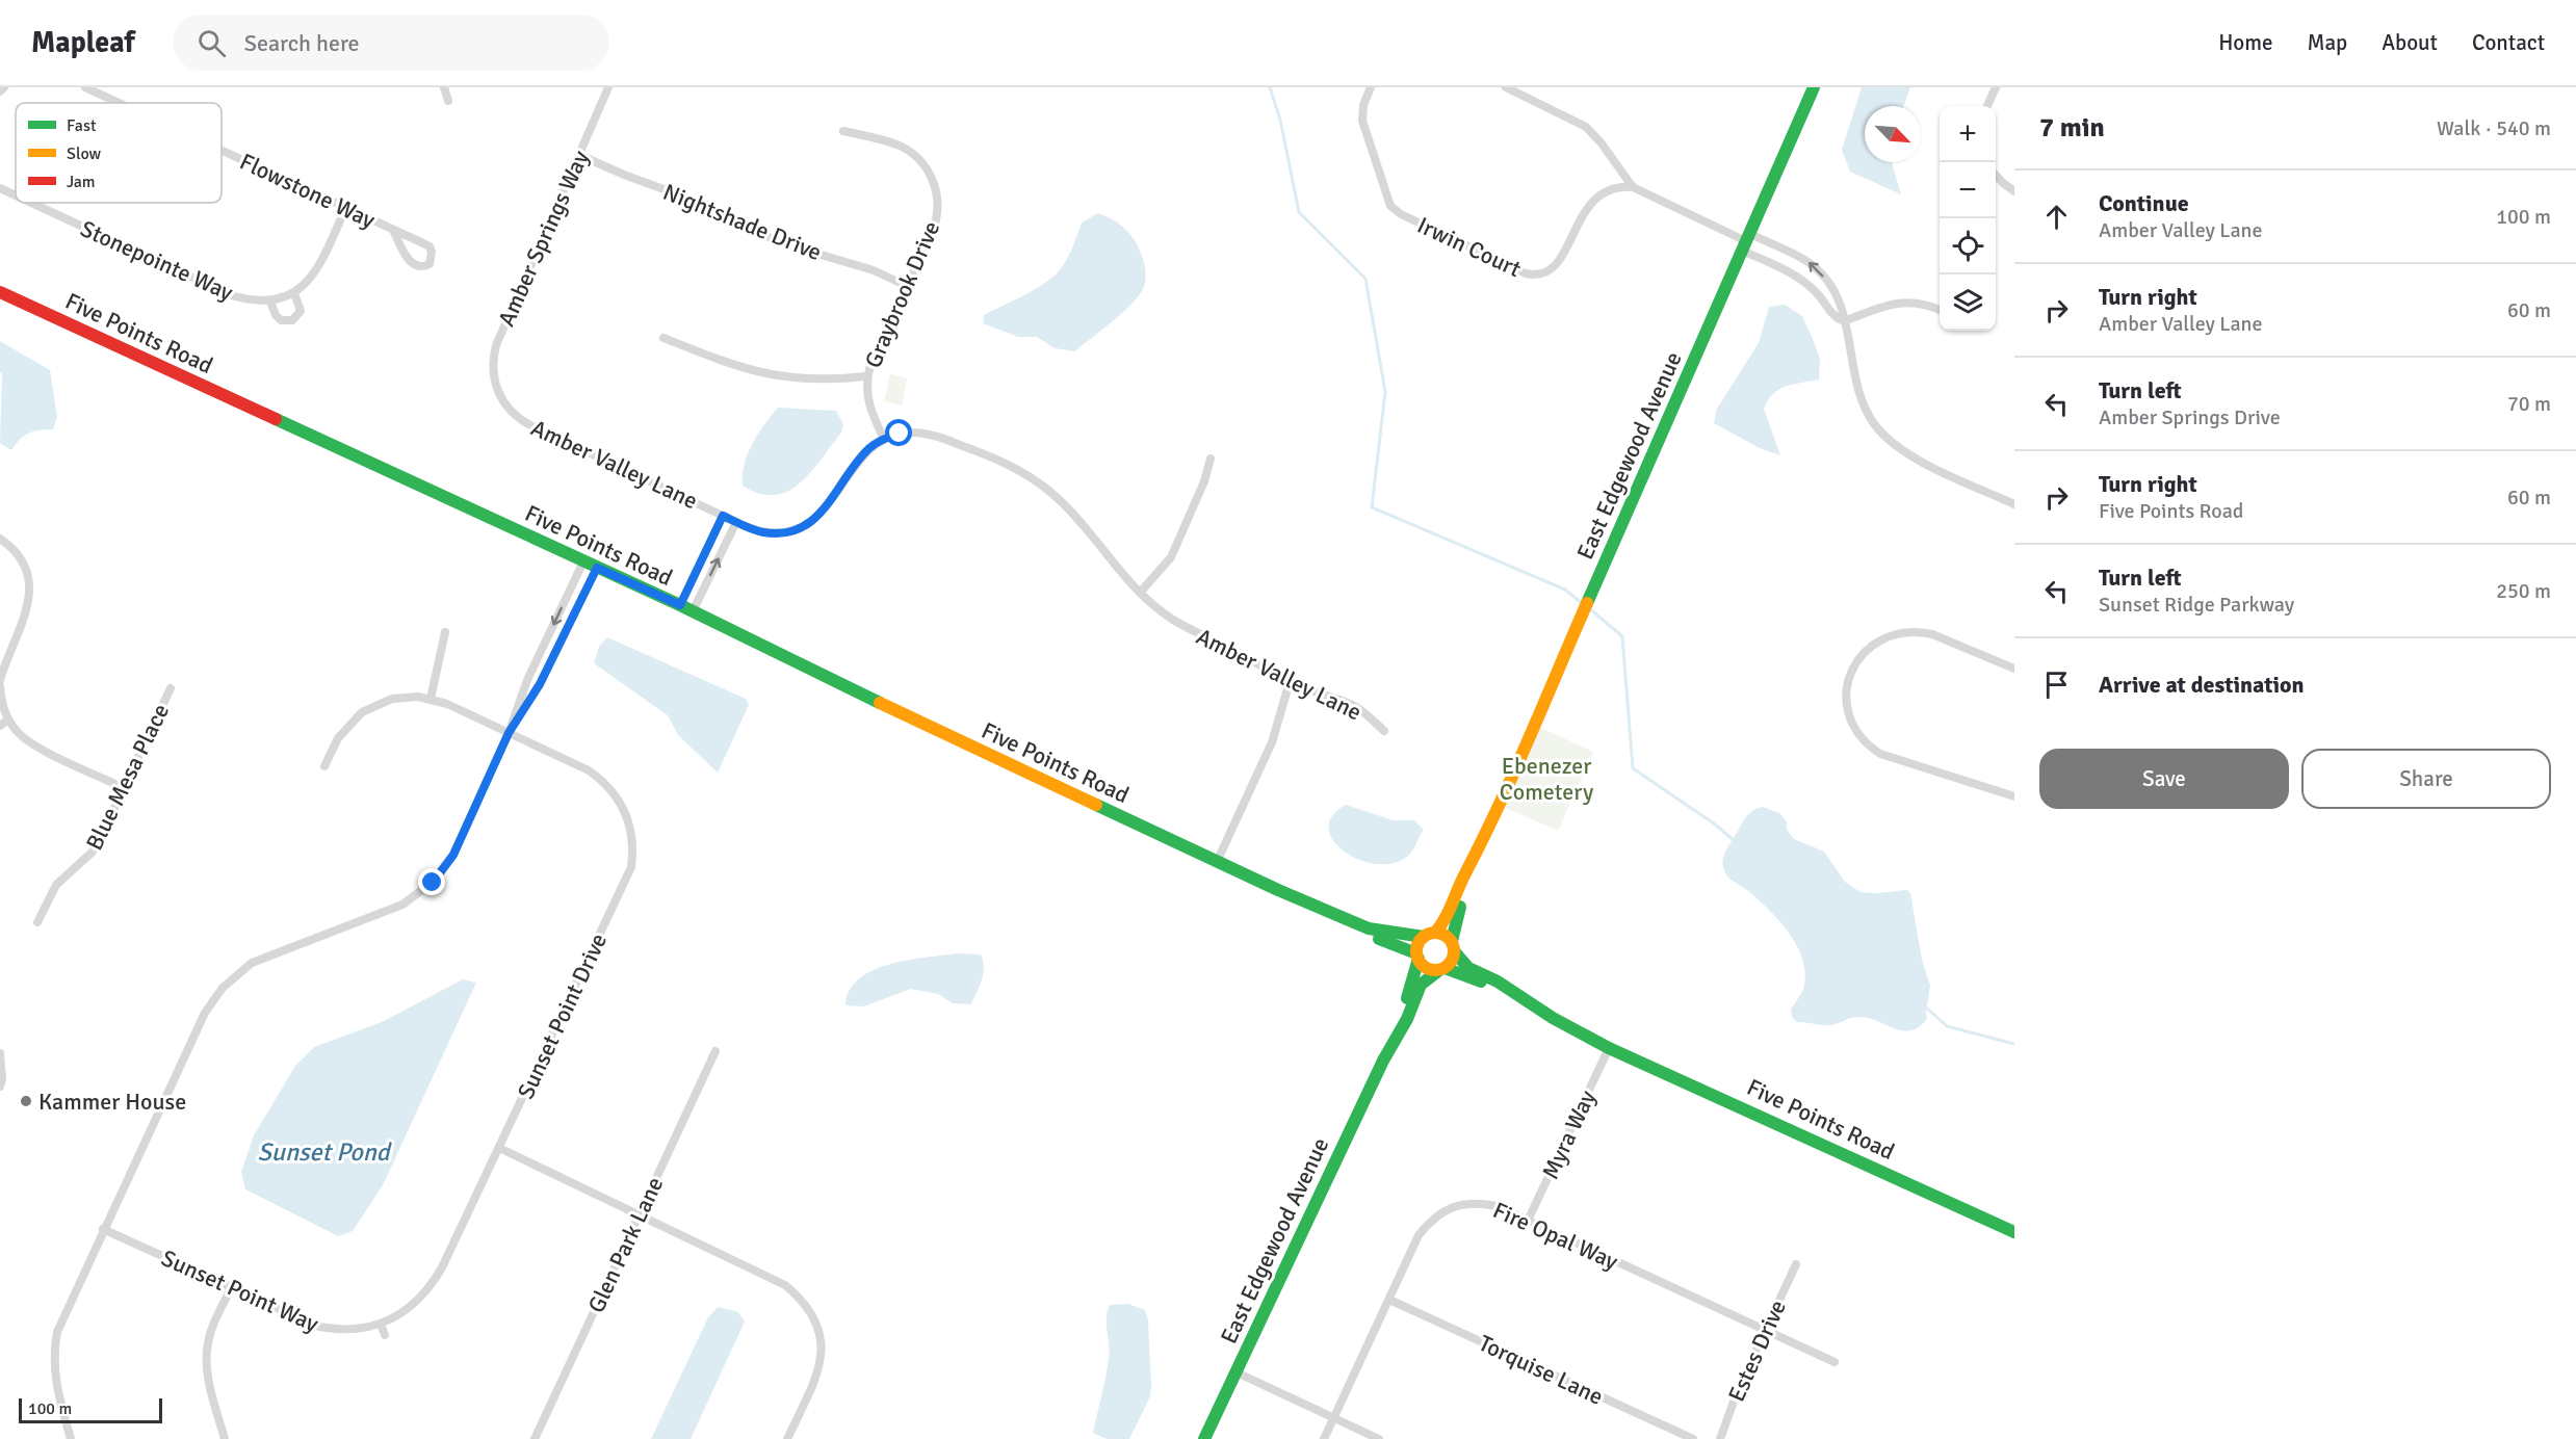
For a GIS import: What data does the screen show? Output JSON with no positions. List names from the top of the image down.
{
  "streets": {
    "street": [
      "Flowstone Way",
      "Nightshade Drive",
      "Amber Springs Way",
      "Irwin Court",
      "Stonepointe Way",
      "Graybrook Drive",
      "Five Points Road",
      "East Edgewood Avenue",
      "Amber Valley Lane",
      "Blue Mesa Place",
      "Sunset Point Drive",
      "Myra Way",
      "Fire Opal Way",
      "Glen Park Lane",
      "Sunset Point Way",
      "Estes Drive",
      "Torquise Lane"
    ]
  },
  "crossings": [
    ["Flowstone Way", "Stonepointe Way"],
    ["Nightshade Drive", "Amber Springs Way"],
    ["Nightshade Drive", "Graybrook Drive"],
    ["Amber Springs Way", "Amber Valley Lane"],
    ["Graybrook Drive", "Amber Valley Lane"],
    ["Five Points Road", "Myra Way"],
    ["Sunset Point Drive", "Sunset Point Way"],
    ["Myra Way", "Fire Opal Way"],
    ["Fire Opal Way", "Estes Drive"],
    ["Fire Opal Way", "Torquise Lane"]
  ],
  "water": ["Sunset Pond"],
  "parks": ["Ebenezer Cometery"],
  "places": ["Kammer House"],
  "legend": ["Fast", "Slow", "Jam"],
  "scale_bar": "100 m",
  "north": "bottom right",
  "page": {
    "header": "Mapleaf",
    "search": "Search here",
    "nav": [
      "Home",
      "Map",
      "About",
      "Contact"
    ],
    "heading": ["7 min", "Walk · 540 m"],
    "map_buttons": ["+", "−"],
    "list": [
      ["Continue", "Amber Valley Lane", "100 m"],
      ["Turn right", "Amber Valley Lane", "60 m"],
      ["Turn left", "Amber Springs Drive", "70 m"],
      ["Turn right", "Five Points Road", "60 m"],
      ["Turn left", "Sunset Ridge Parkway", "250 m"],
      "Arrive at destination"
    ],
    "buttons": ["Save", "Share"],
    "scale": "100 m"
  }
}
